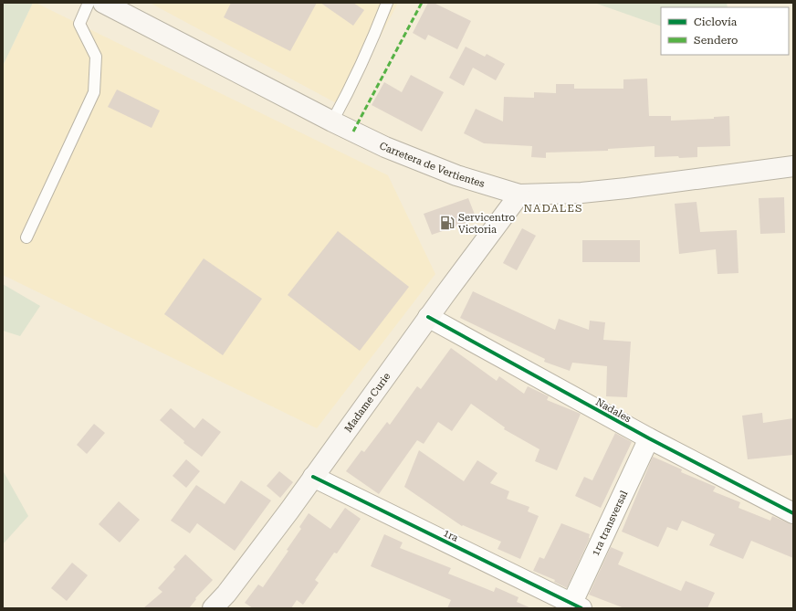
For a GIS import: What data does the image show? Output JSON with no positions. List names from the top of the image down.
{
  "streets": {
    "main road": ["Carretera de Vertientes", "Madame Curie"],
    "street": ["Nadales", "1ra transversal", "1ra"]
  },
  "crossings": [
    ["Carretera de Vertientes", "Madame Curie"],
    ["Madame Curie", "Nadales"],
    ["Madame Curie", "1ra"],
    ["Nadales", "1ra transversal"],
    ["1ra transversal", "1ra"]
  ],
  "districts": ["NADALES"],
  "places": {
    "fuel station": ["Servicentro Victoria"]
  },
  "legend": ["Ciclovía", "Sendero"]
}
